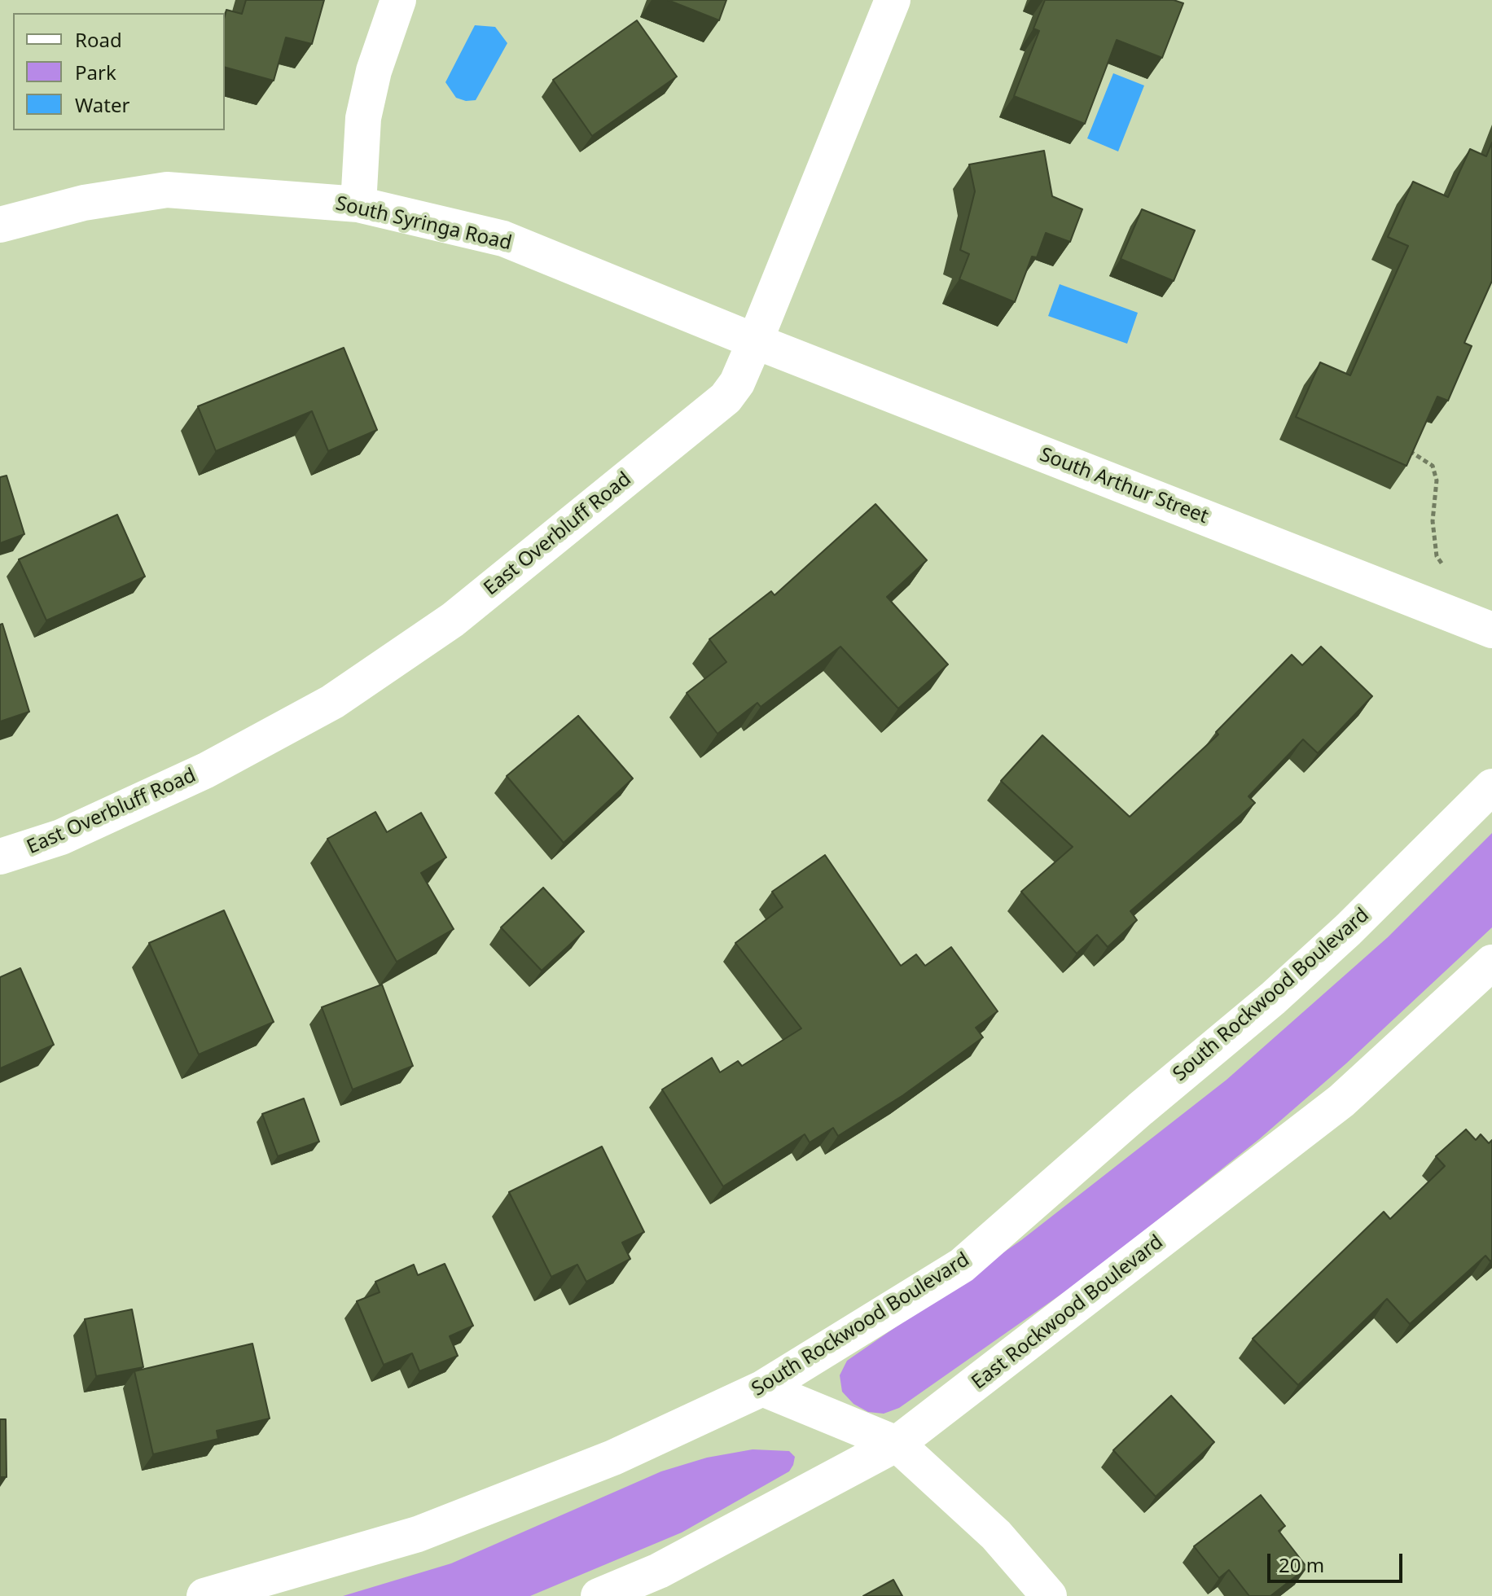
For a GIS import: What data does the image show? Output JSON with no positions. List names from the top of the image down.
{
  "streets": {
    "street": [
      "South Syringa Road",
      "South Arthur Street",
      "East Overbluff Road",
      "South Rockwood Boulevard",
      "East Rockwood Boulevard"
    ]
  },
  "crossings": [
    ["South Syringa Road", "South Arthur Street"],
    ["South Syringa Road", "East Overbluff Road"],
    ["South Arthur Street", "East Overbluff Road"]
  ],
  "legend": ["Road", "Park", "Water"],
  "scale_bar": "20 m"
}
